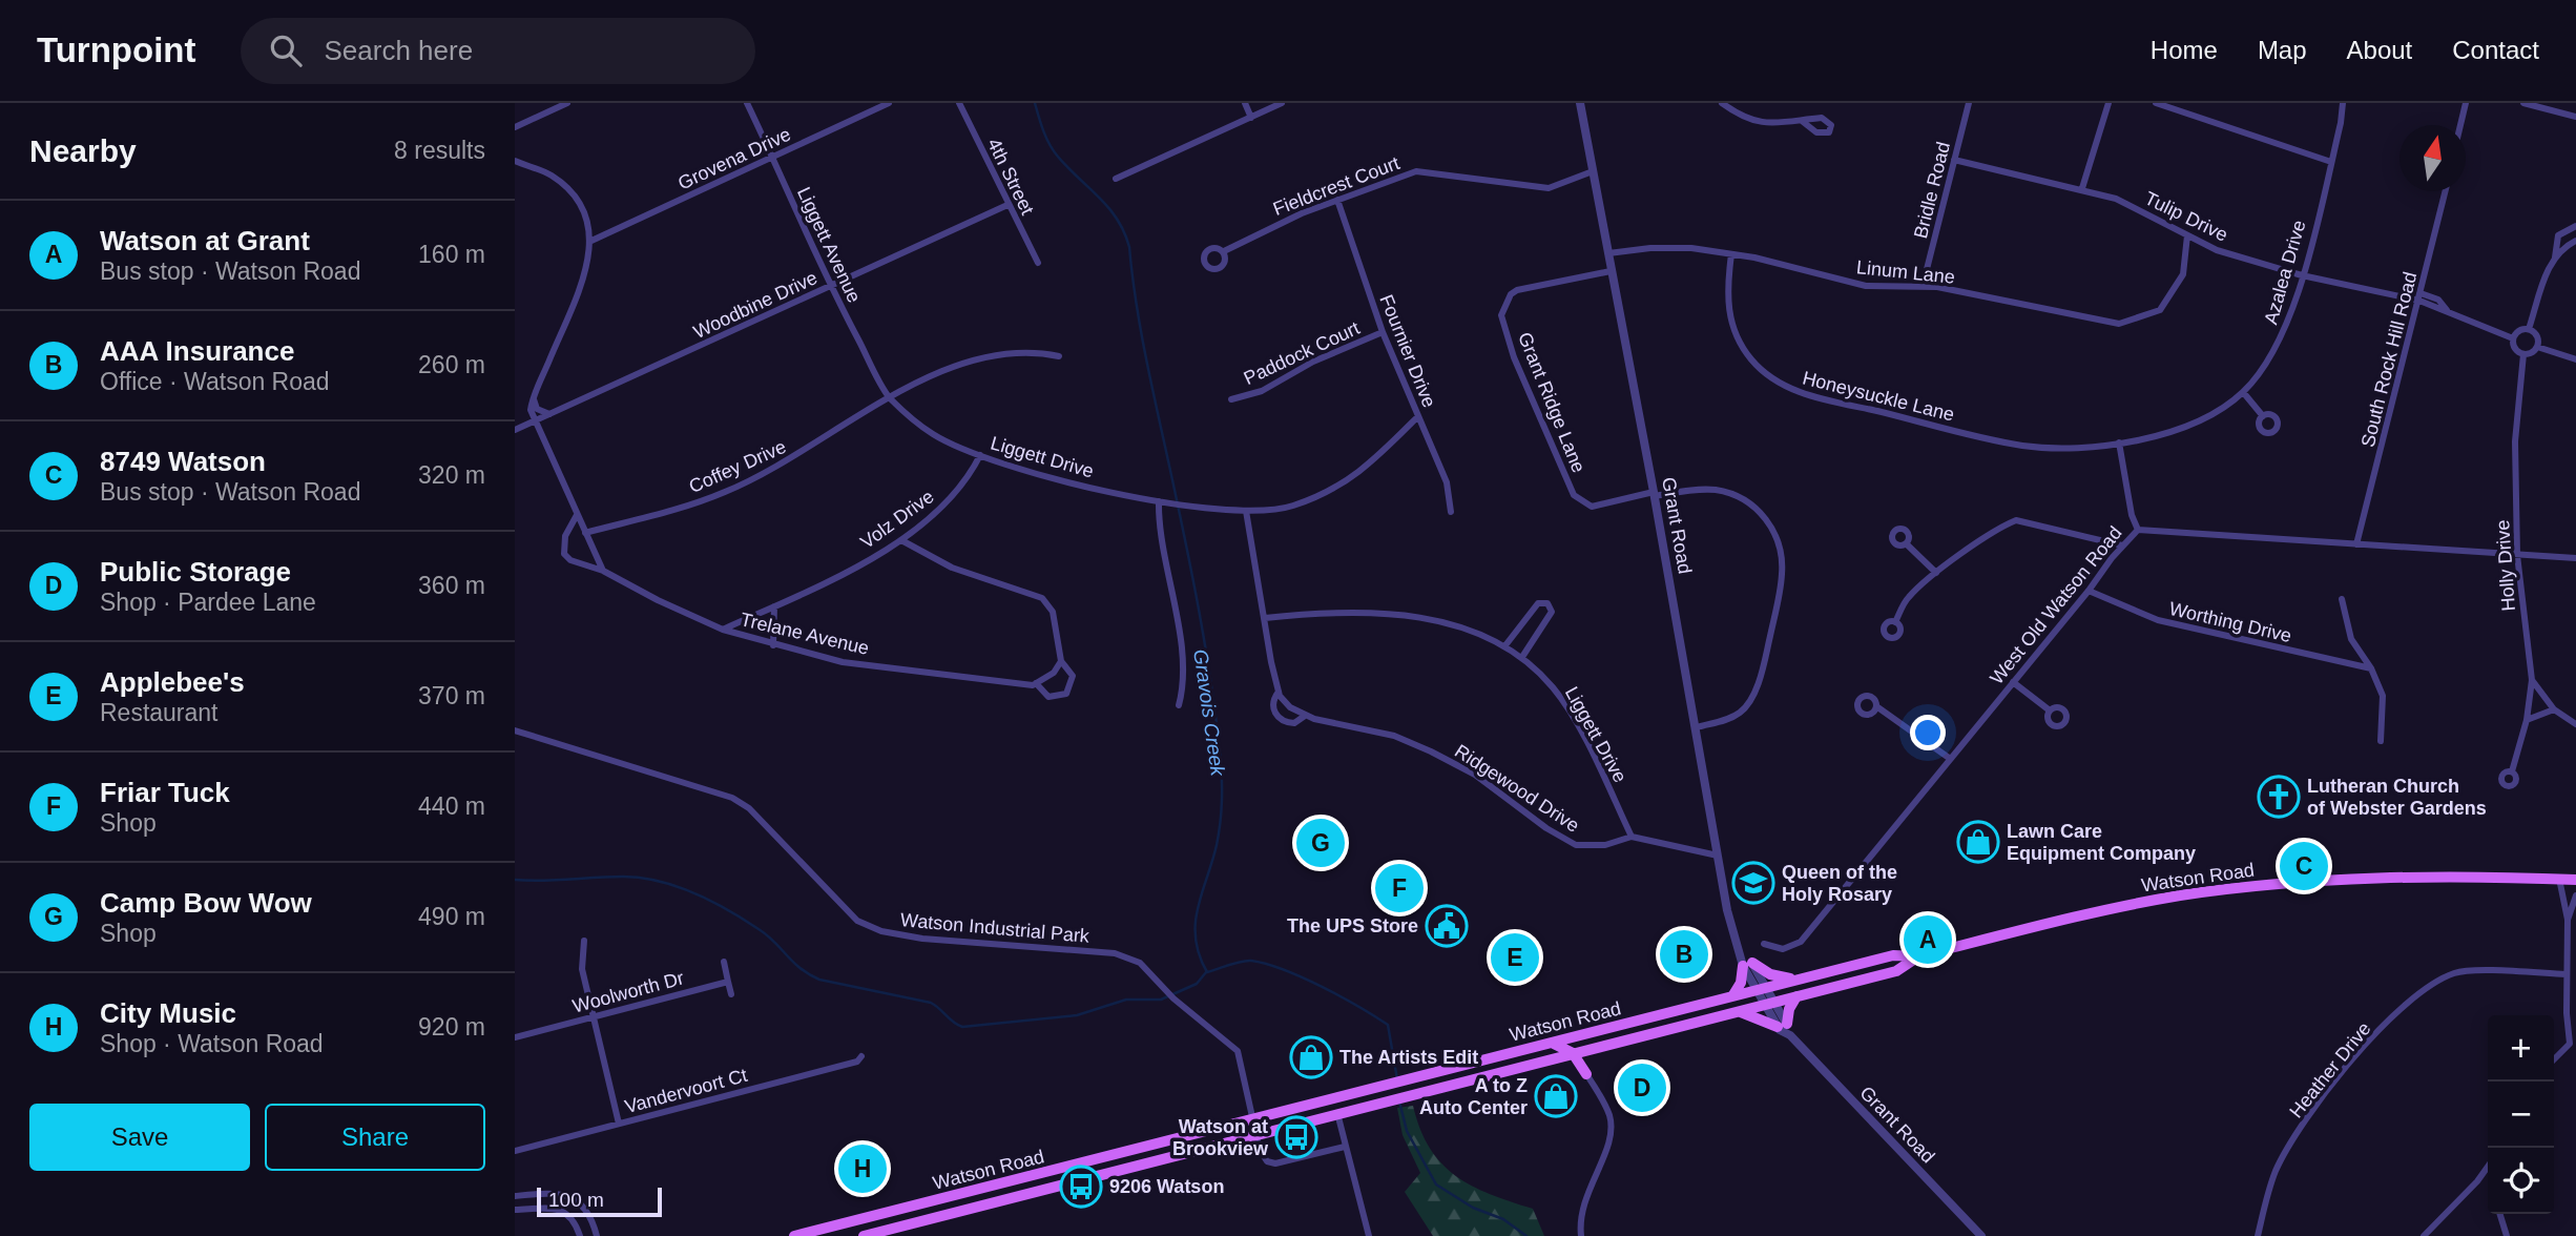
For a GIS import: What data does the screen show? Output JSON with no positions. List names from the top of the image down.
{
  "streets": {
    "main road": ["Watson Road"],
    "street": [
      "Grovena Drive",
      "4th Street",
      "Fieldcrest Court",
      "Bridle Road",
      "Tulip Drive",
      "Liggett Avenue",
      "Linum Lane",
      "Azalea Drive",
      "Woodbine Drive",
      "Fournier Drive",
      "Paddock Court",
      "South Rock Hill Road",
      "Honeysuckle Lane",
      "Grant Ridge Lane",
      "Liggett Drive",
      "Coffey Drive",
      "Volz Drive",
      "Grant Road",
      "Holly Drive",
      "West Old Watson Road",
      "Worthing Drive",
      "Trelane Avenue",
      "Ridgewood Drive",
      "Watson Industrial Park",
      "Woolworth Dr",
      "Heather Drive",
      "Vandervoort Ct"
    ]
  },
  "crossings": [
    ["Grovena Drive", "Liggett Avenue"],
    ["4th Street", "Woodbine Drive"],
    ["Fieldcrest Court", "Fournier Drive"],
    ["Fieldcrest Court", "Grant Road"],
    ["Bridle Road", "Tulip Drive"],
    ["Bridle Road", "Linum Lane"],
    ["Tulip Drive", "Linum Lane"],
    ["Tulip Drive", "Azalea Drive"],
    ["Tulip Drive", "South Rock Hill Road"],
    ["Tulip Drive", "Holly Drive"],
    ["Liggett Avenue", "Woodbine Drive"],
    ["Liggett Avenue", "Liggett Drive"],
    ["Liggett Avenue", "Coffey Drive"],
    ["Linum Lane", "Honeysuckle Lane"],
    ["Linum Lane", "Grant Road"],
    ["Azalea Drive", "Honeysuckle Lane"],
    ["Fournier Drive", "Paddock Court"],
    ["Fournier Drive", "Liggett Drive"],
    ["South Rock Hill Road", "West Old Watson Road"],
    ["Grant Ridge Lane", "Grant Road"],
    ["Liggett Drive", "Coffey Drive"],
    ["Liggett Drive", "Volz Drive"],
    ["Liggett Drive", "Ridgewood Drive"],
    ["Volz Drive", "Trelane Avenue"],
    ["Grant Road", "Watson Road"],
    ["Holly Drive", "West Old Watson Road"],
    ["West Old Watson Road", "Worthing Drive"],
    ["Watson Road", "Watson Industrial Park"]
  ],
  "water": ["Gravois Creek"],
  "places": {
    "church": ["Lutheran Church of Webster Gardens"],
    "shop": ["Lawn Care Equipment Company", "The Artists Edit", "A to Z Auto Center"],
    "school or university": ["Queen of the Holy Rosary"],
    "public building": ["The UPS Store"],
    "bus stop": ["Watson at Brookview", "9206 Watson"]
  },
  "scale_bar": "100 m",
  "north": "top",
  "page": {
    "header": "Turnpoint",
    "search": "Search here",
    "nav": [
      "Home",
      "Map",
      "About",
      "Contact"
    ],
    "heading": ["Nearby", "8 results"],
    "list": [
      {
        "mark": "A",
        "name": "Watson at Grant",
        "note": "Bus stop · Watson Road",
        "value": "160 m"
      },
      {
        "mark": "B",
        "name": "AAA Insurance",
        "note": "Office · Watson Road",
        "value": "260 m"
      },
      {
        "mark": "C",
        "name": "8749 Watson",
        "note": "Bus stop · Watson Road",
        "value": "320 m"
      },
      {
        "mark": "D",
        "name": "Public Storage",
        "note": "Shop · Pardee Lane",
        "value": "360 m"
      },
      {
        "mark": "E",
        "name": "Applebee's",
        "note": "Restaurant",
        "value": "370 m"
      },
      {
        "mark": "F",
        "name": "Friar Tuck",
        "note": "Shop",
        "value": "440 m"
      },
      {
        "mark": "G",
        "name": "Camp Bow Wow",
        "note": "Shop",
        "value": "490 m"
      },
      {
        "mark": "H",
        "name": "City Music",
        "note": "Shop · Watson Road",
        "value": "920 m"
      }
    ],
    "pins": [
      "G",
      "C",
      "F",
      "A",
      "B",
      "E",
      "D",
      "H"
    ],
    "map_buttons": ["+", "−"],
    "buttons": ["Save", "Share"],
    "scale": "100 m"
  }
}
